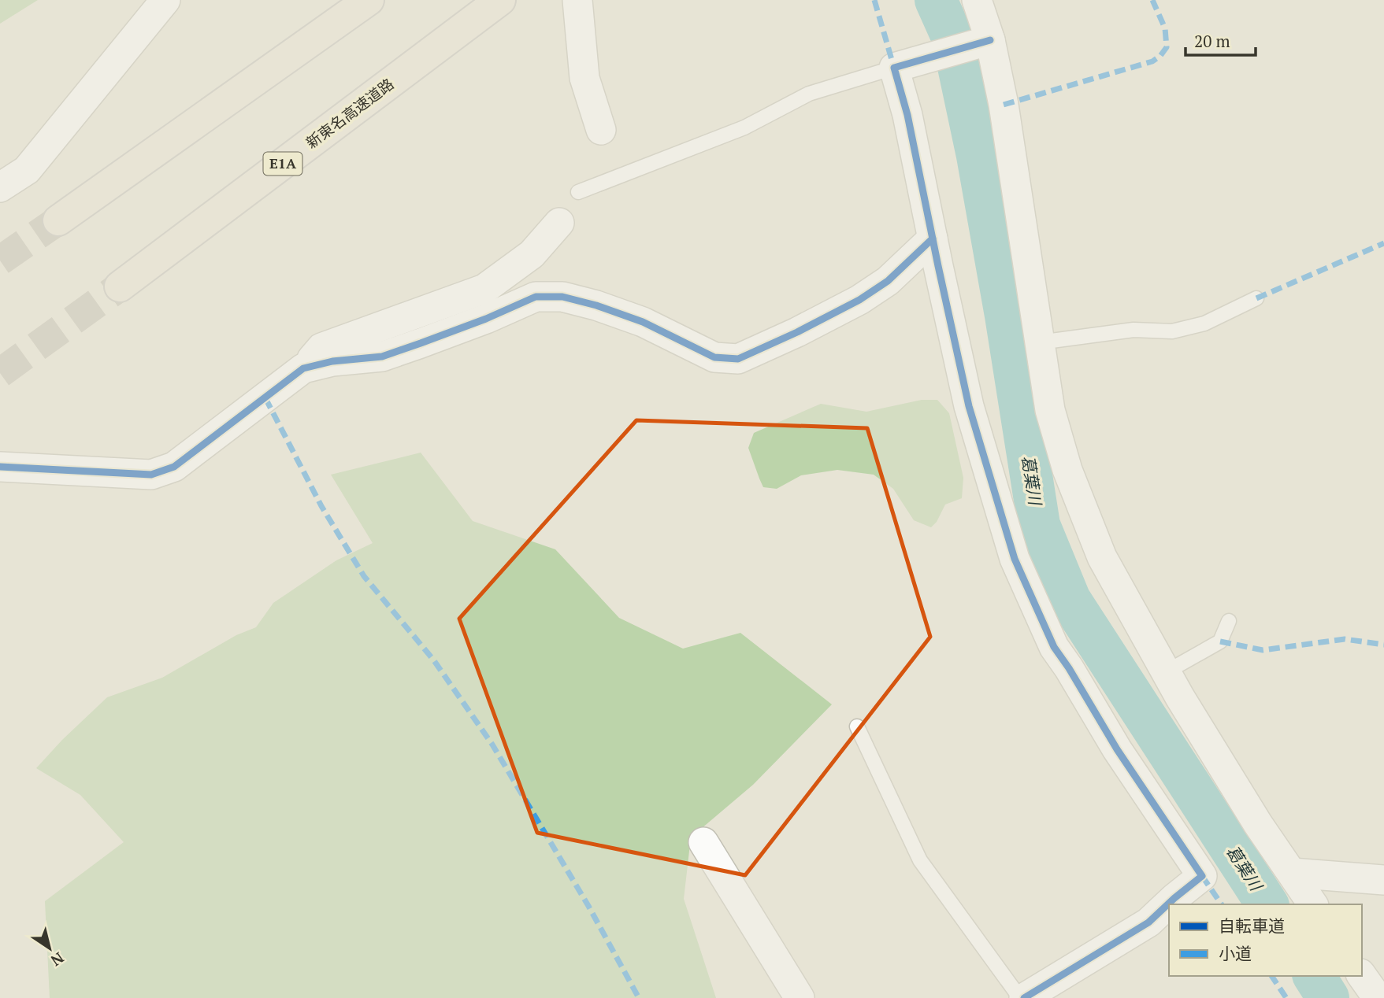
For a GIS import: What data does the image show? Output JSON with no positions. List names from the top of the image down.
{
  "streets": {
    "highway": ["新東名高速道路", "E1A"]
  },
  "water": ["葛葉川"],
  "legend": ["自転車道", "小道"],
  "scale_bar": "20 m",
  "north": "bottom right"
}
